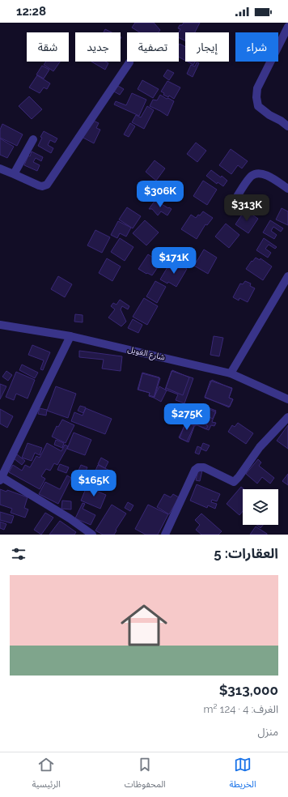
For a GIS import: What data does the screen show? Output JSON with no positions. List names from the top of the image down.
{
  "streets": {
    "street": ["شارع الغويل"]
  },
  "page": {
    "status": "12:28",
    "chip": [
      "شراء",
      "إيجار",
      "تصفية",
      "جديد",
      "شقة"
    ],
    "price": [
      "$306K",
      "$313K",
      "$171K",
      "$275K",
      "$165K"
    ],
    "heading": "العقارات: 5",
    "list": [
      {
        "name": "$313,000",
        "note": "الغرف: 4 · 124 m² · منزل"
      }
    ],
    "tabs": ["الخريطة", "المحفوظات", "الرئيسية"]
  }
}
